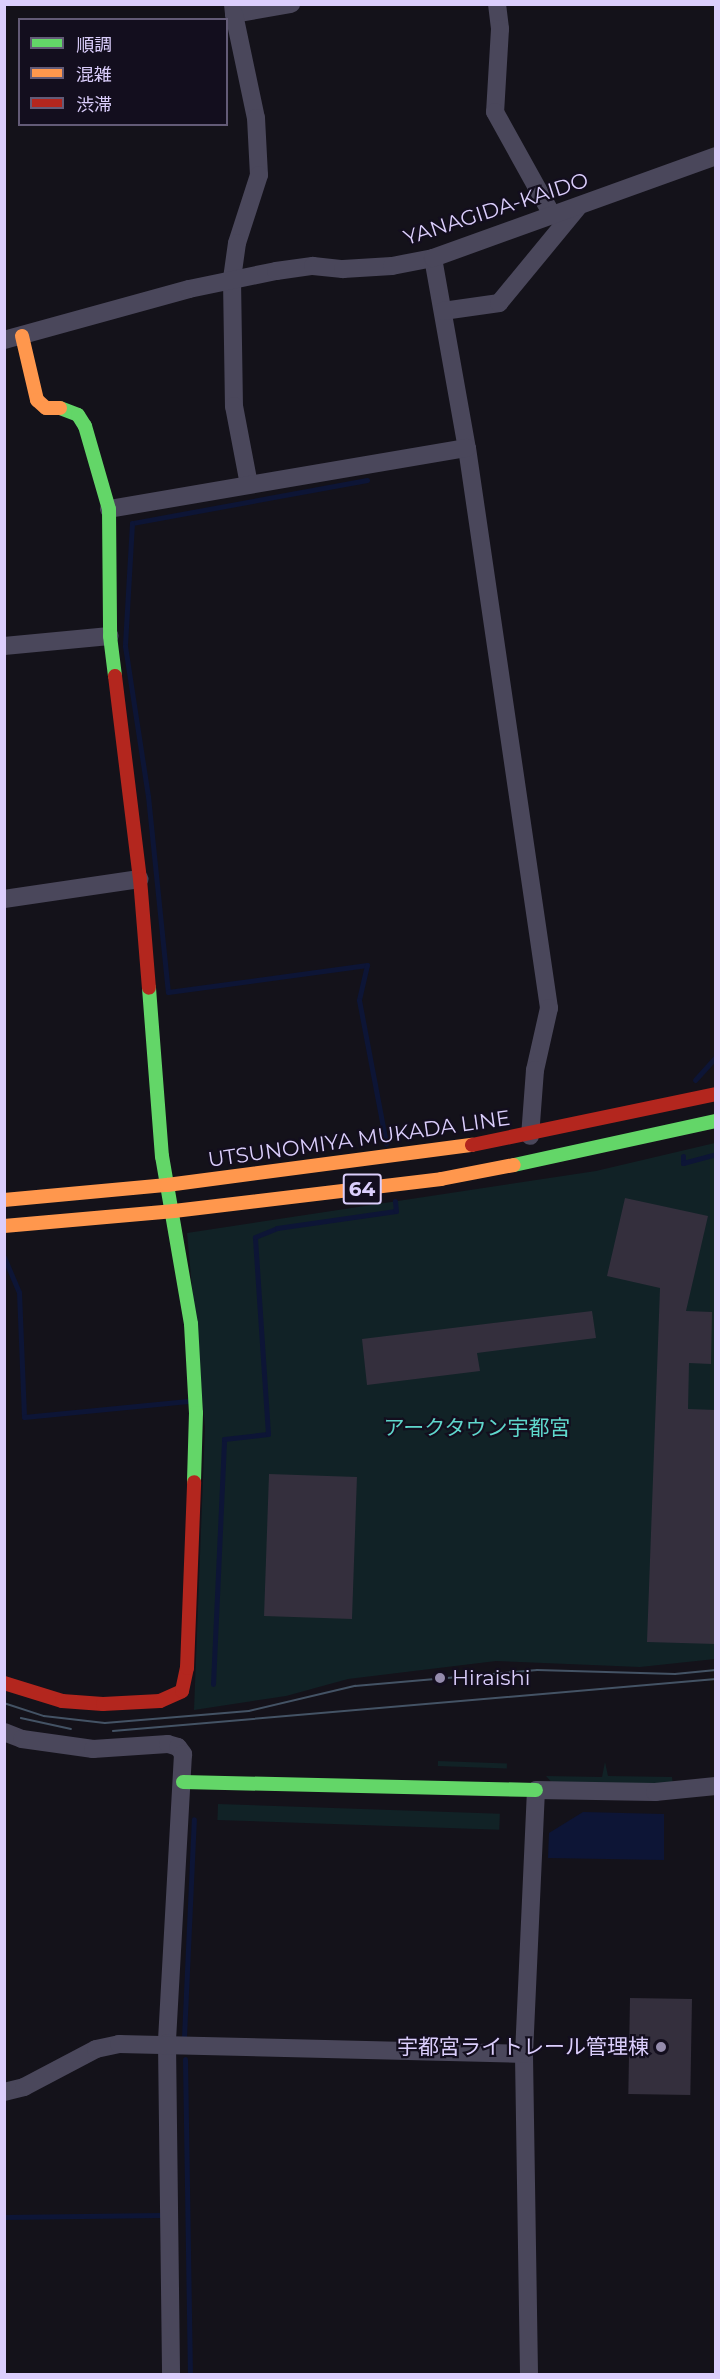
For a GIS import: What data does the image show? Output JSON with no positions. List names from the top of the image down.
{
  "streets": {
    "street": ["YANAGIDA-KAIDO", "UTSUNOMIYA MUKADA LINE", "64"]
  },
  "parks": ["アークタウン宇都宮"],
  "places": ["Hiraishi", "宇都宮ライトレール管理棟"],
  "legend": ["順調", "混雑", "渋滞"]
}
